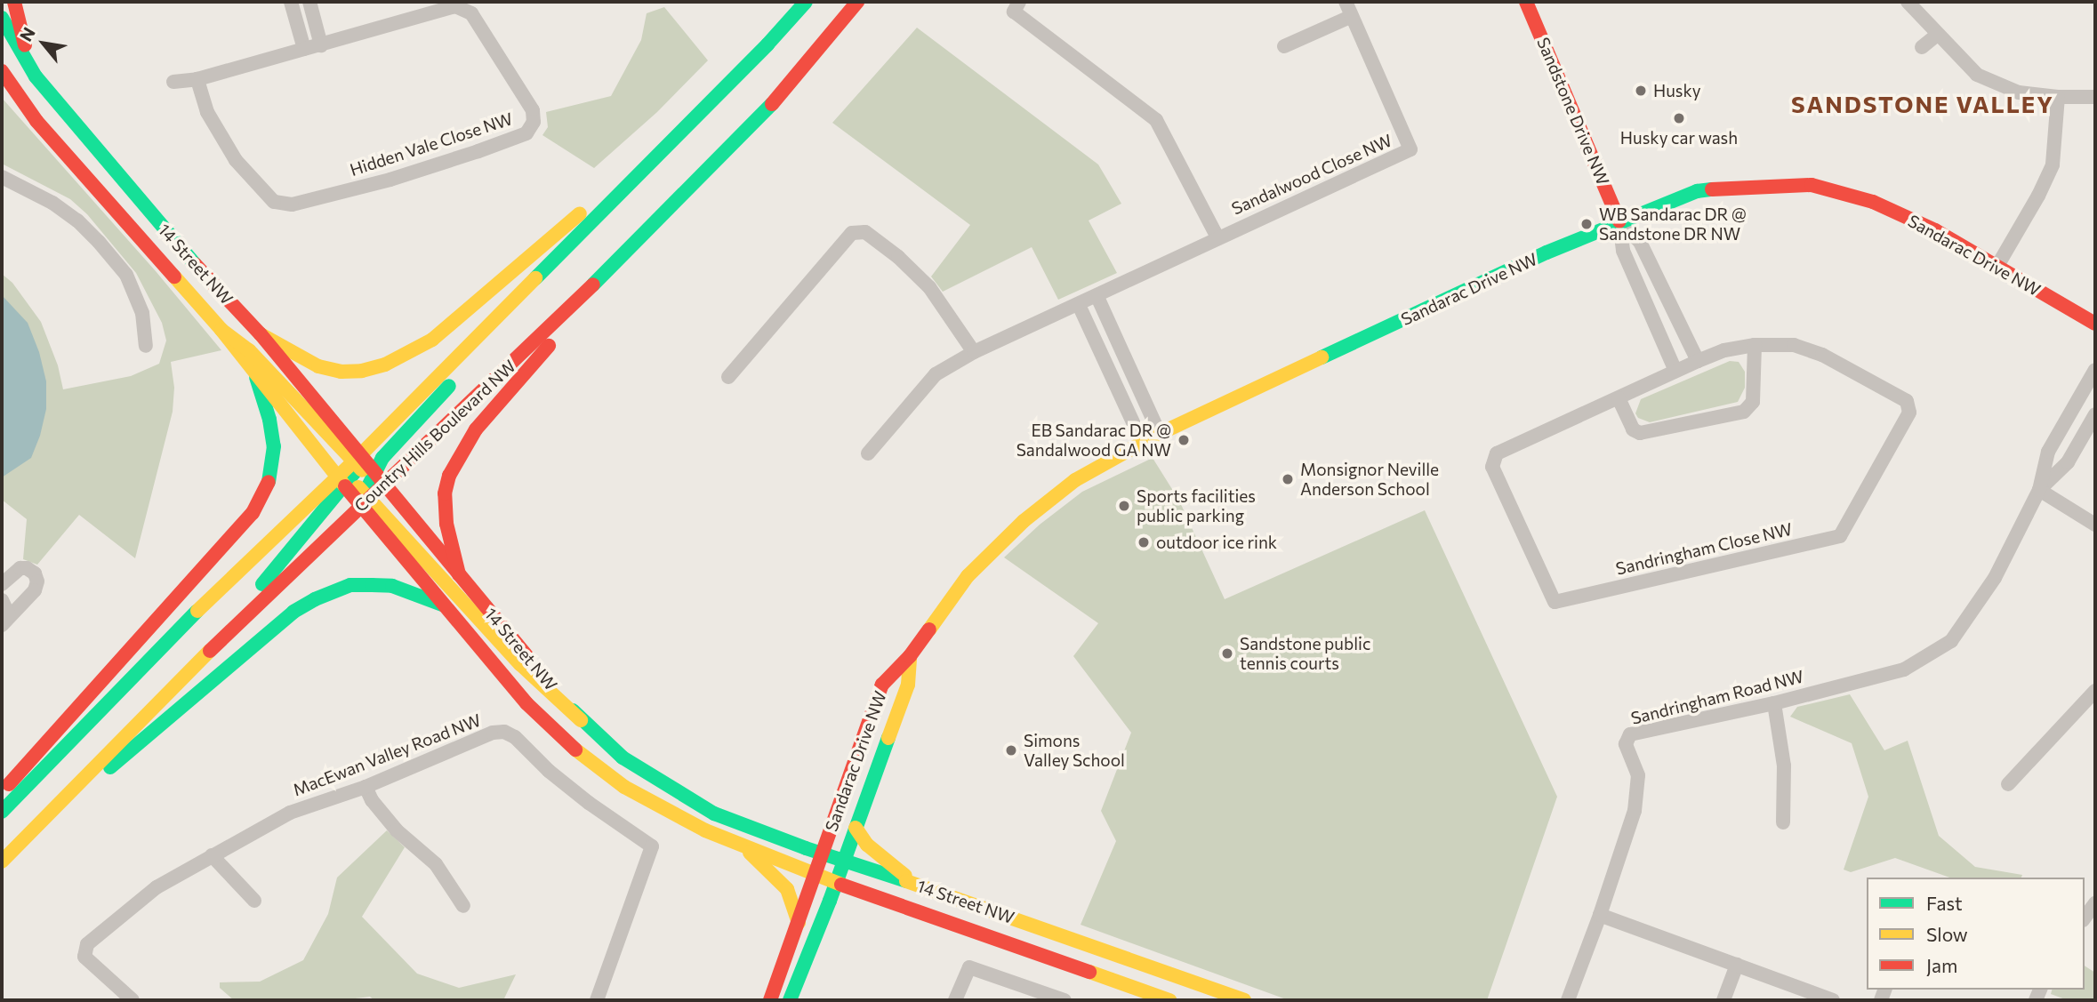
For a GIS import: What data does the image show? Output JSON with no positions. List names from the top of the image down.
{
  "streets": {
    "main road": [
      "Sandstone Drive NW",
      "Sandarac Drive NW",
      "14 Street NW",
      "Country Hills Boulevard NW"
    ],
    "street": [
      "Hidden Vale Close NW",
      "Sandalwood Close NW",
      "Sandringham Close NW",
      "Sandringham Road NW",
      "MacEwan Valley Road NW"
    ]
  },
  "crossings": [
    ["Sandstone Drive NW", "Sandarac Drive NW"],
    ["Sandarac Drive NW", "14 Street NW"],
    ["14 Street NW", "Country Hills Boulevard NW"]
  ],
  "districts": ["SANDSTONE VALLEY"],
  "places": [
    "Husky",
    "Husky car wash",
    "WB Sandarac DR @ Sandstone DR NW",
    "EB Sandarac DR @ Sandalwood GA NW",
    "Monsignor Neville Anderson School",
    "Sports facilities public parking",
    "outdoor ice rink",
    "Sandstone public tennis courts",
    "Simons Valley School"
  ],
  "legend": ["Fast", "Slow", "Jam"],
  "north": "top left"
}
